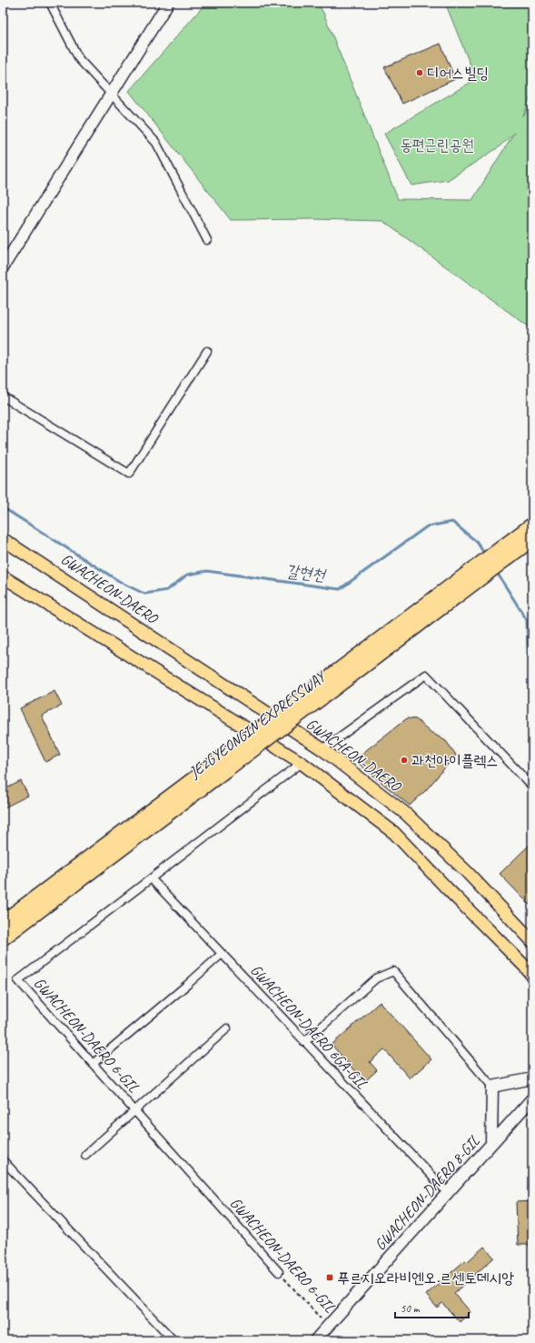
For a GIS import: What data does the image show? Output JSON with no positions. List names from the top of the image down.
{
  "streets": {
    "highway": ["JE2GYEONGIN EXPRESSWAY"],
    "main road": ["GWACHEON-DAERO"],
    "street": ["GWACHEON-DAERO 6GA-GIL", "GWACHEON-DAERO 6-GIL", "GWACHEON-DAERO 8-GIL"]
  },
  "crossings": [
    ["GWACHEON-DAERO 6GA-GIL", "GWACHEON-DAERO 6-GIL"],
    ["GWACHEON-DAERO 6GA-GIL", "GWACHEON-DAERO 8-GIL"],
    ["GWACHEON-DAERO 6-GIL", "GWACHEON-DAERO 8-GIL"]
  ],
  "water": ["갈현천"],
  "parks": ["동편근린공원"],
  "places": {
    "other": ["디어스빌딩", "과천아이플렉스"],
    "transit": ["푸르지오라비엔오.르센토데시앙"]
  },
  "scale_bar": "50 m"
}
